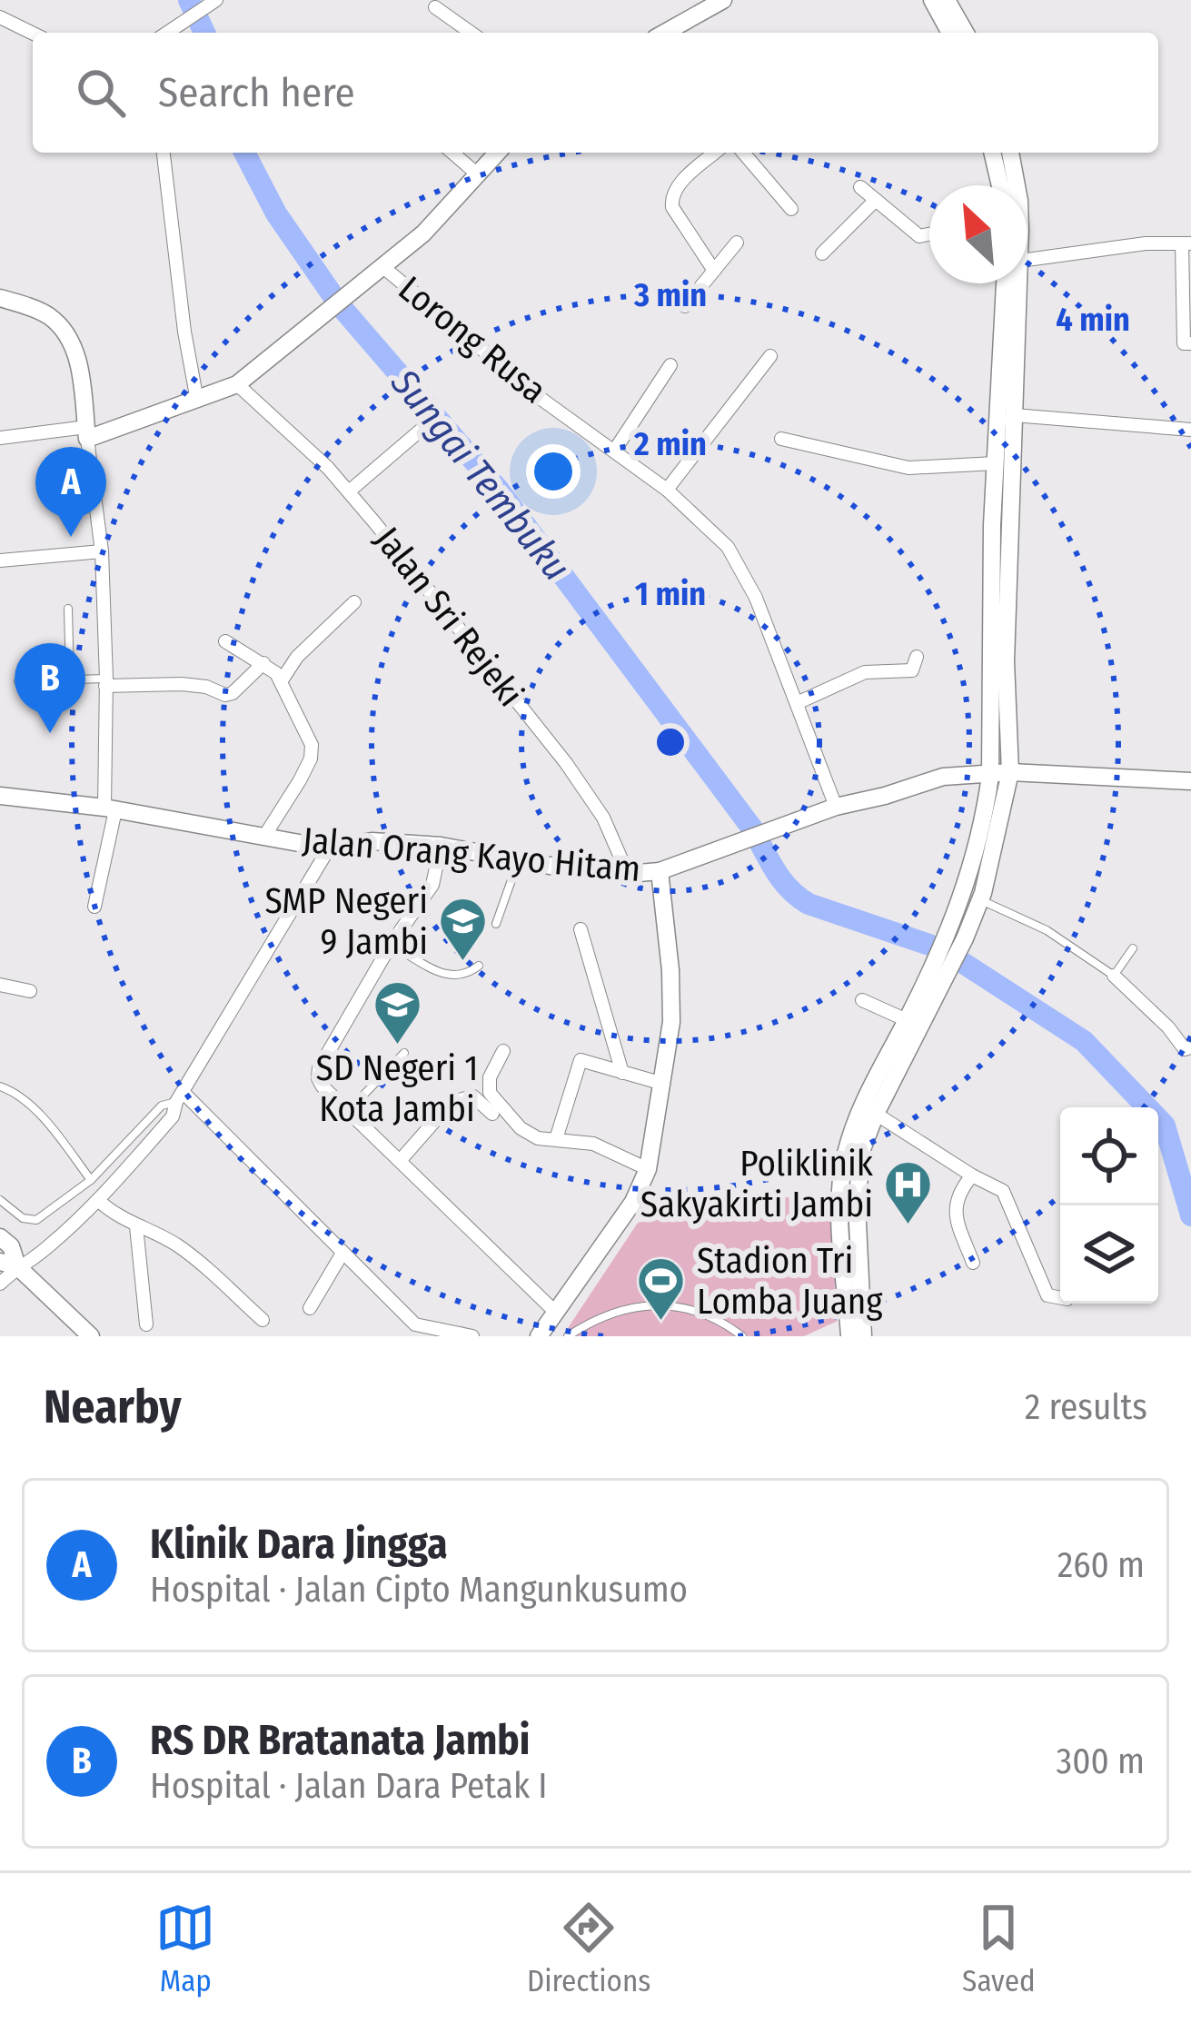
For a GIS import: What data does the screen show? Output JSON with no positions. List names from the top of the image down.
{
  "streets": {
    "main road": ["Jalan Orang Kayo Hitam"],
    "street": ["Lorong Rusa", "Jalan Sri Rejeki"]
  },
  "crossings": [
    ["Lorong Rusa", "Jalan Orang Kayo Hitam"],
    ["Jalan Sri Rejeki", "Jalan Orang Kayo Hitam"]
  ],
  "water": ["Sungai Tembuku"],
  "places": {
    "school or university": ["SMP Negeri 9 Jambi", "SD Negeri 1 Kota Jambi"],
    "hospital": ["Poliklinik Sakyakirti Jambi"],
    "sports": ["Stadion Tri Lomba Juang"]
  },
  "north": "top left",
  "page": {
    "search": "Search here",
    "pins": ["A", "B"],
    "heading": ["Nearby", "2 results"],
    "list": [
      {
        "mark": "A",
        "name": "Klinik Dara Jingga",
        "note": "Hospital · Jalan Cipto Mangunkusumo",
        "value": "260 m"
      },
      {
        "mark": "B",
        "name": "RS DR Bratanata Jambi",
        "note": "Hospital · Jalan Dara Petak I",
        "value": "300 m"
      }
    ],
    "nav": ["Map", "Directions", "Saved"]
  },
  "rings": [
    "3 min",
    "4 min",
    "2 min",
    "1 min"
  ]
}
